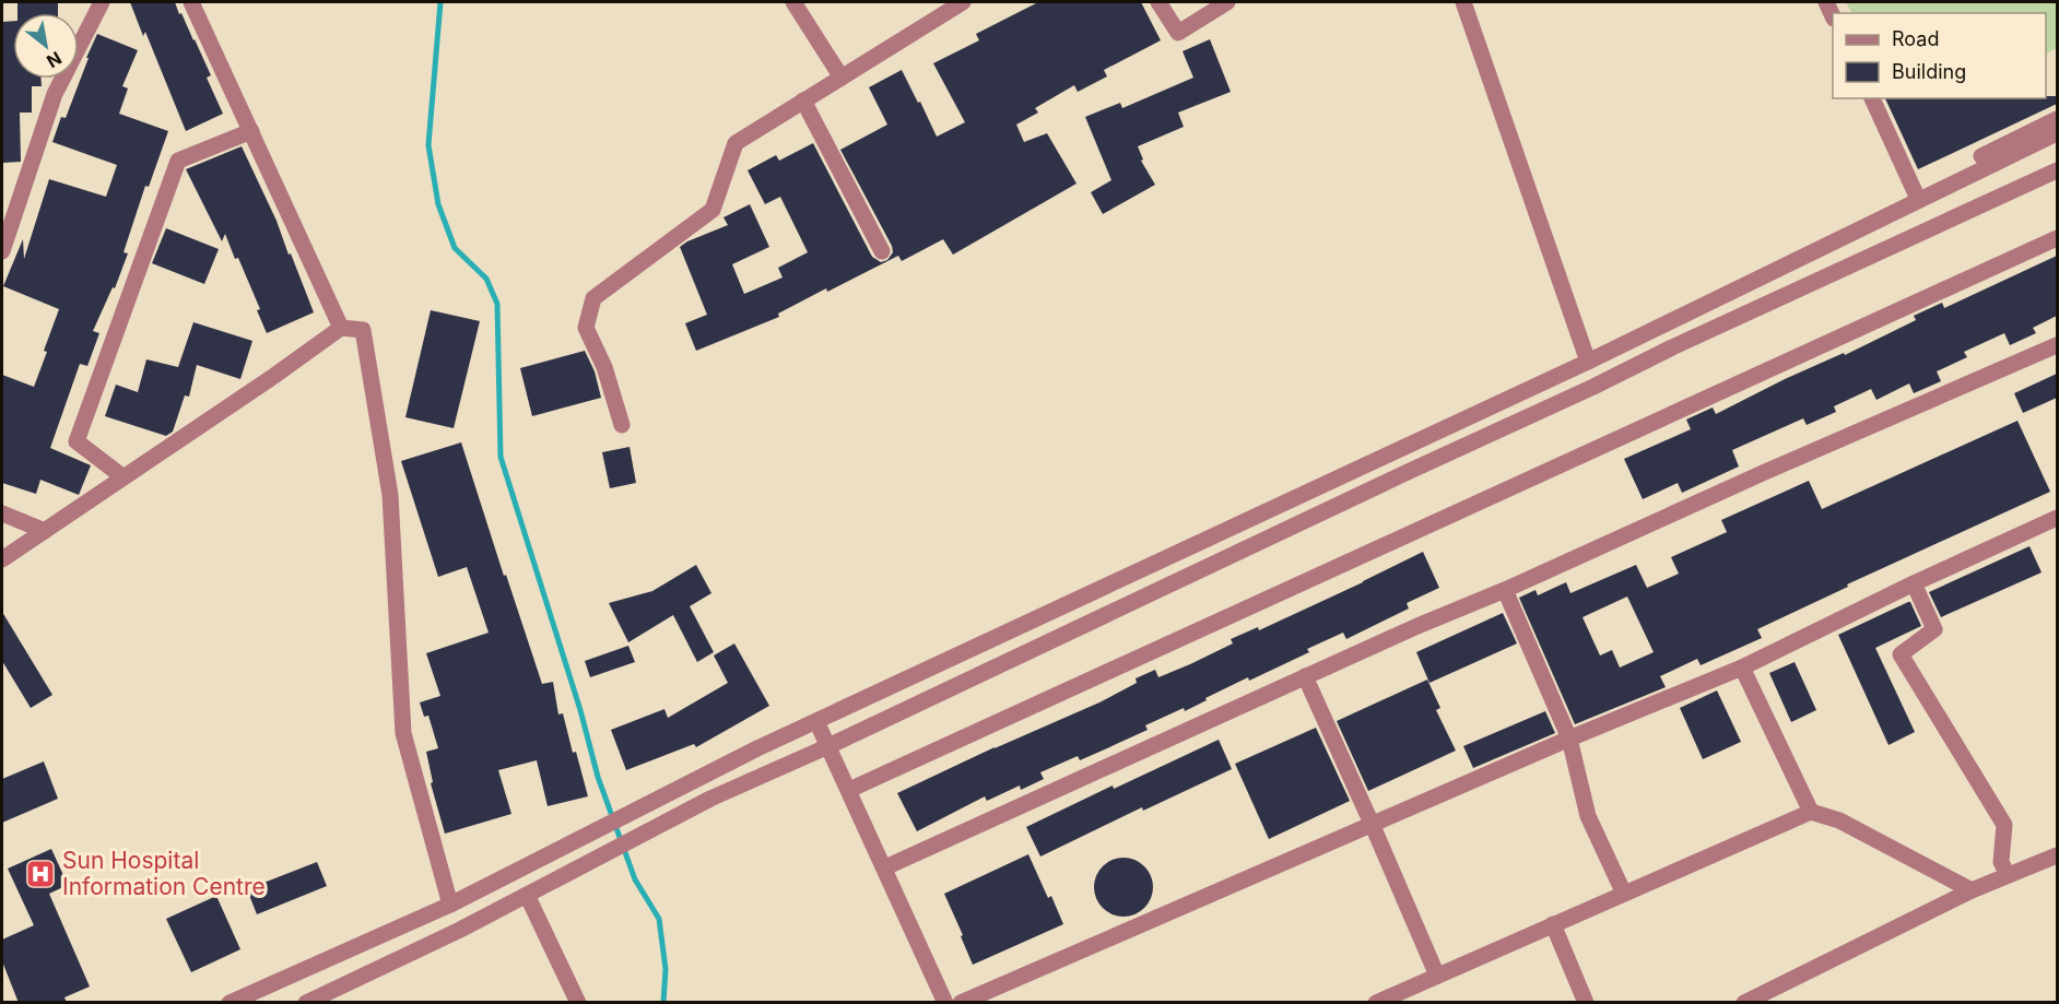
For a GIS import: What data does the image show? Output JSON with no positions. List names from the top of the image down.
{
  "places": {
    "hospital": ["Sun Hospital Information Centre"]
  },
  "legend": ["Road", "Building"],
  "north": "bottom right"
}
